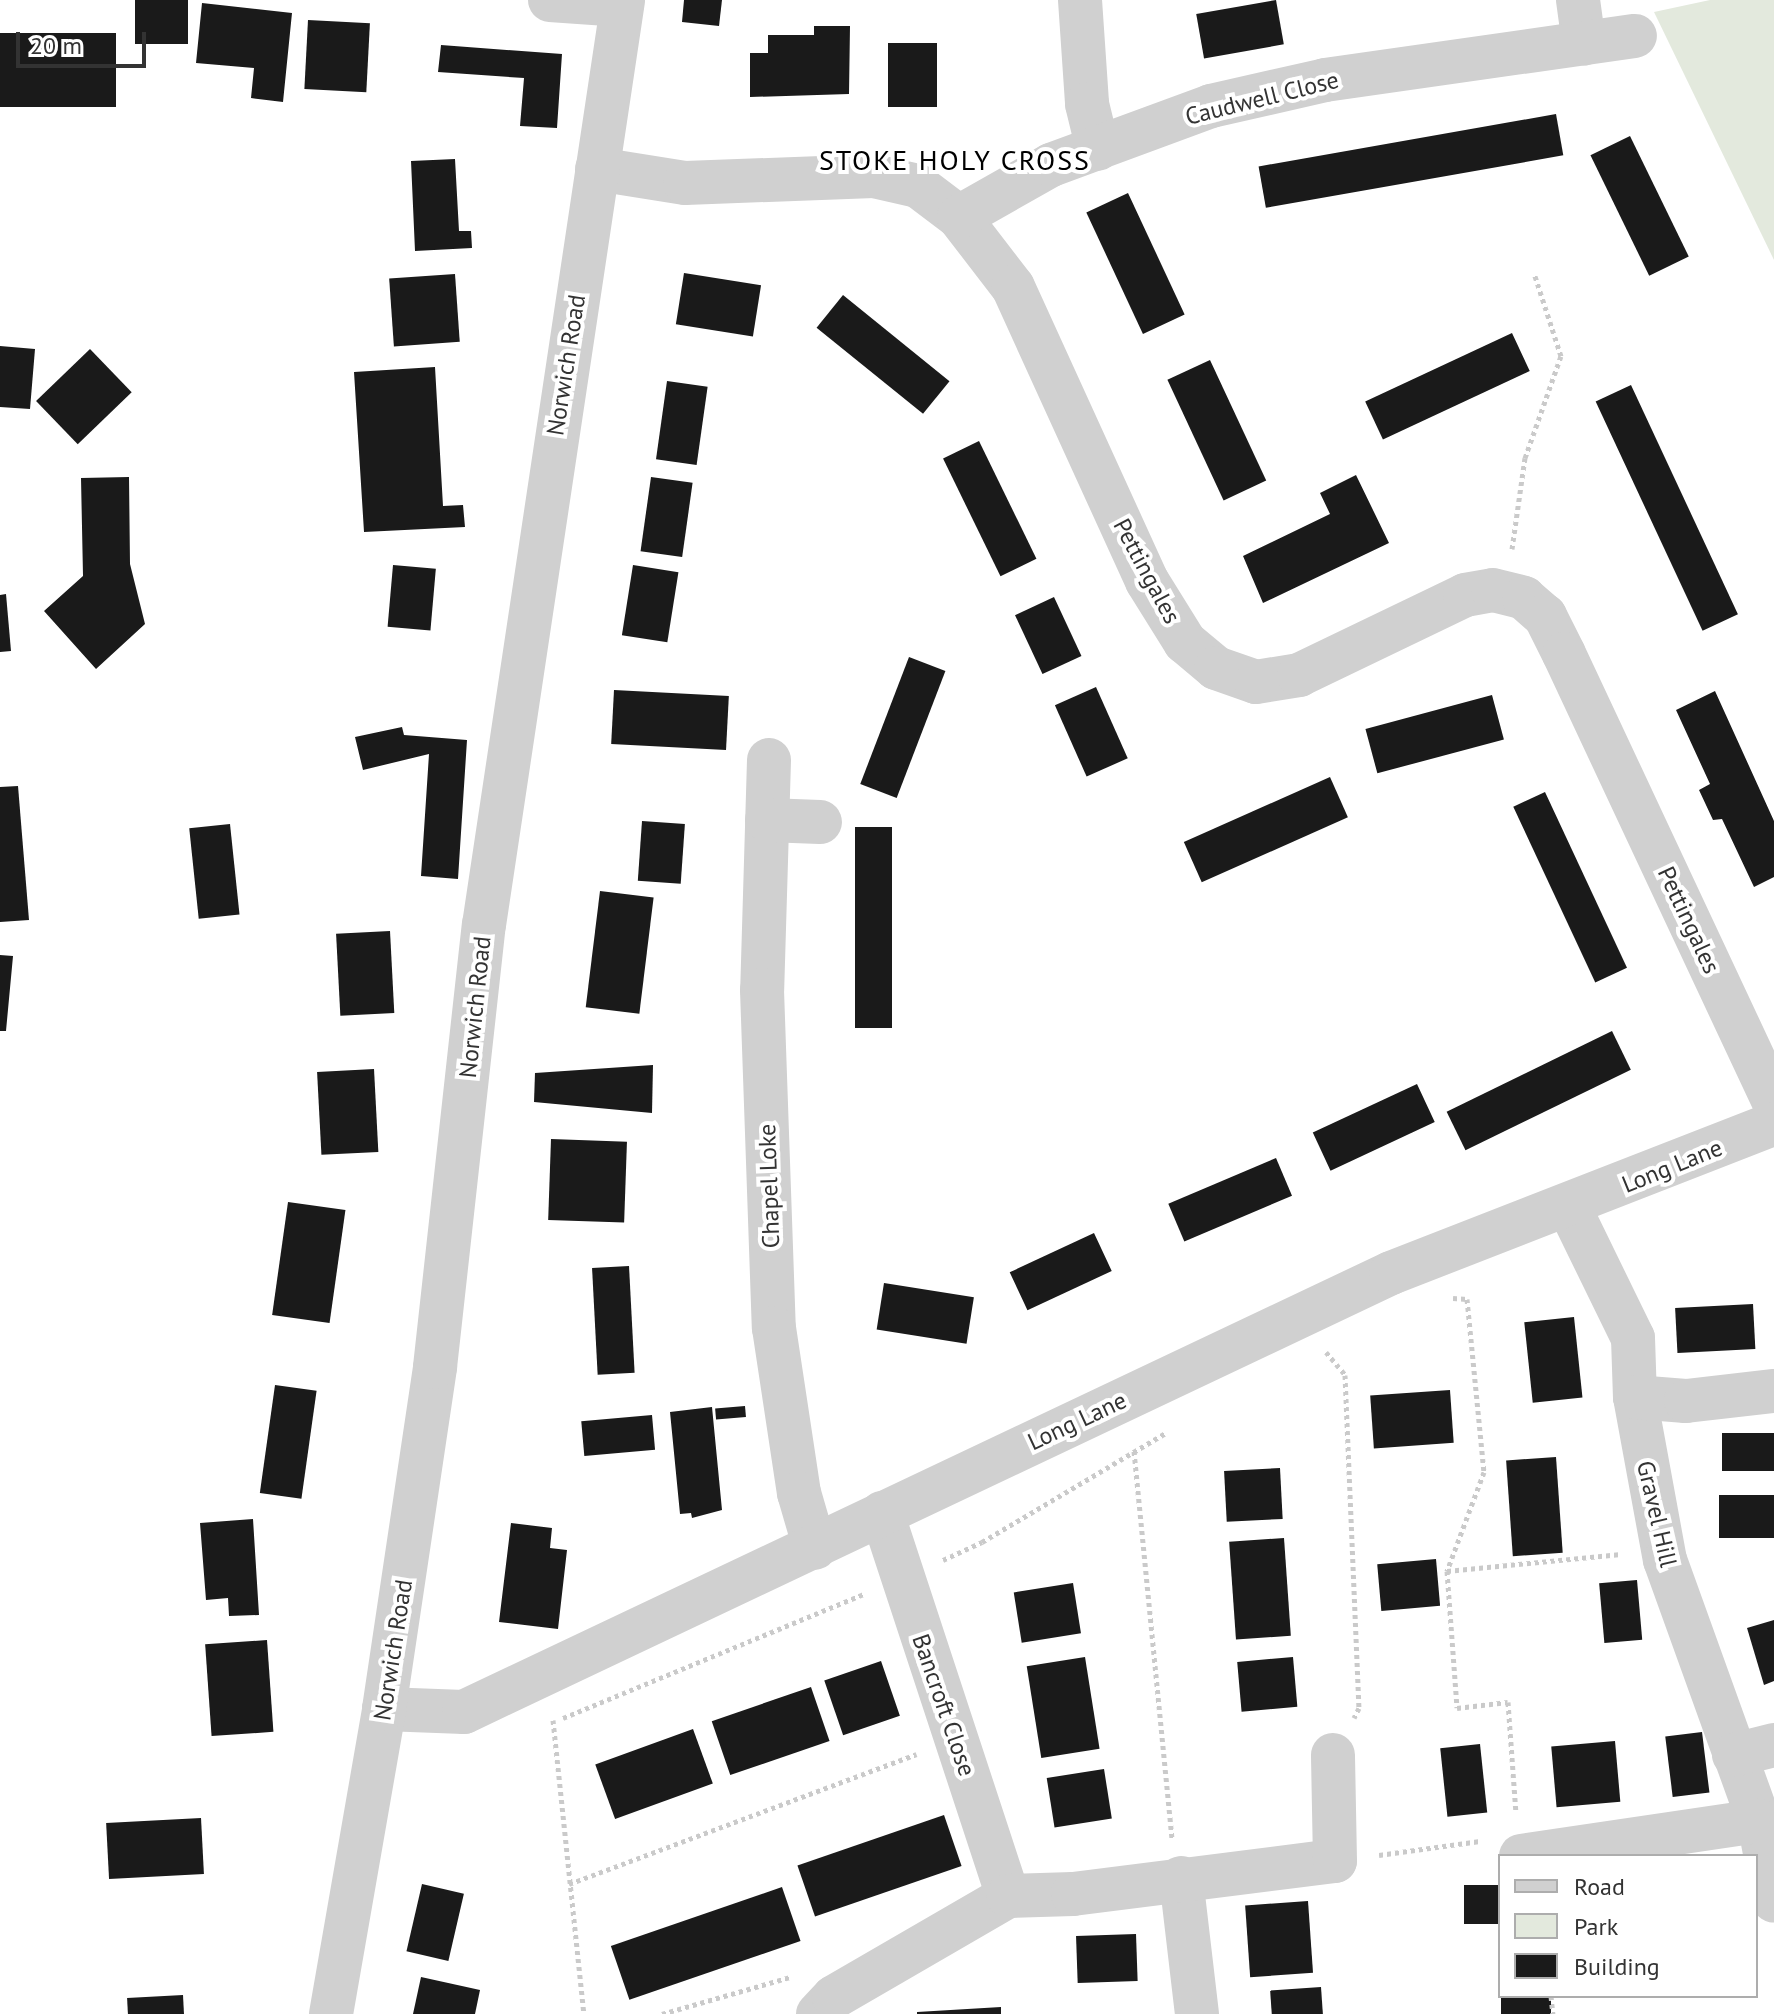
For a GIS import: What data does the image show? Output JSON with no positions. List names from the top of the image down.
{
  "streets": {
    "street": [
      "Caudwell Close",
      "Norwich Road",
      "Pettingales",
      "Long Lane",
      "Chapel Loke",
      "Gravel Hill",
      "Bancroft Close"
    ]
  },
  "crossings": [
    ["Caudwell Close", "Pettingales"],
    ["Norwich Road", "Pettingales"],
    ["Norwich Road", "Long Lane"],
    ["Long Lane", "Chapel Loke"],
    ["Long Lane", "Gravel Hill"],
    ["Long Lane", "Bancroft Close"]
  ],
  "districts": ["STOKE HOLY CROSS"],
  "legend": ["Road", "Park", "Building"],
  "scale_bar": "20 m"
}
